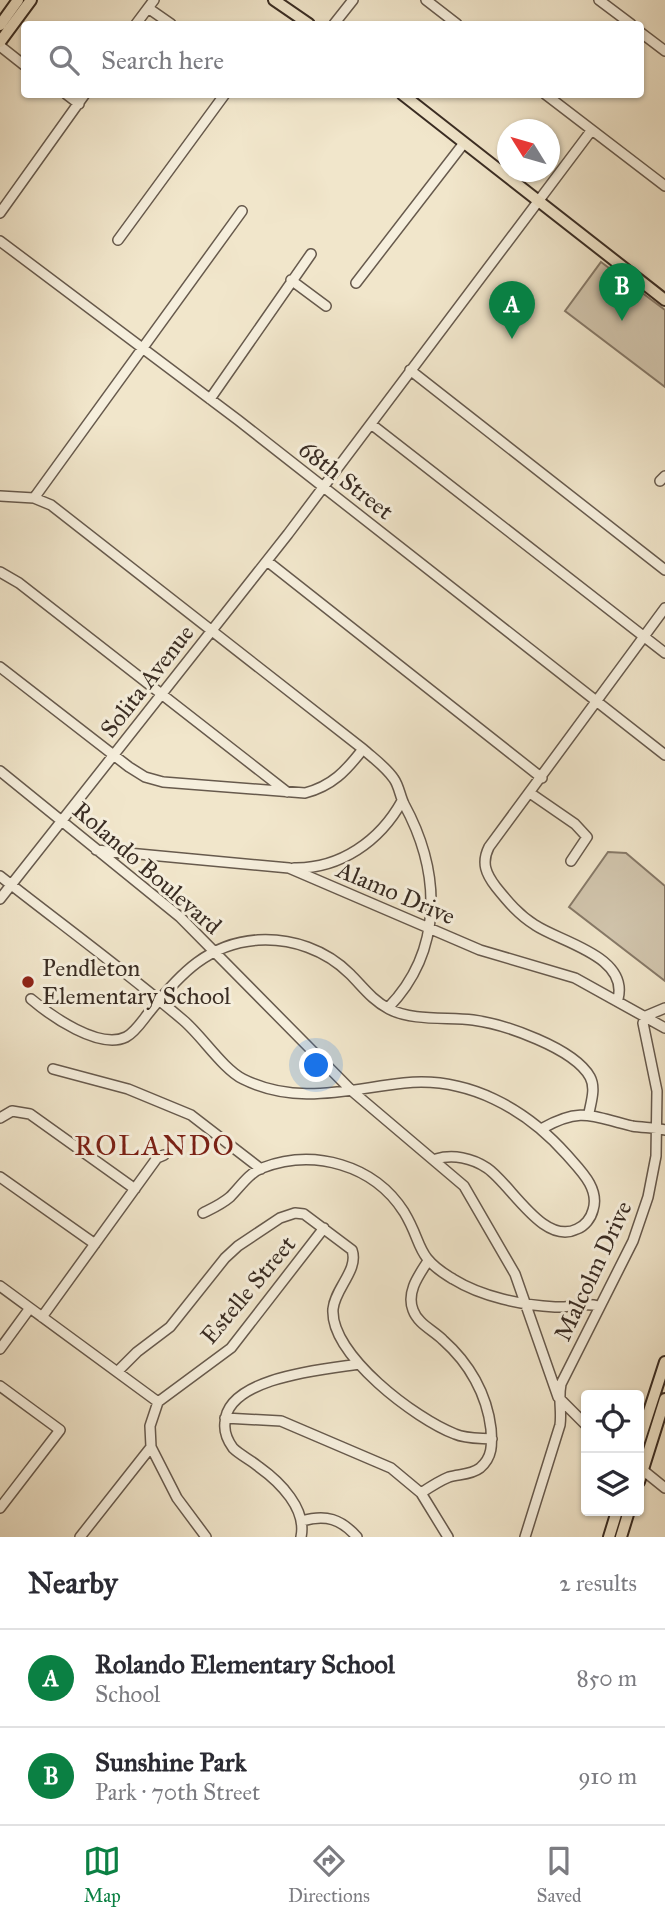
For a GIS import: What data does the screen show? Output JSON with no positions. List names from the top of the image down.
{
  "streets": {
    "street": [
      "68th Street",
      "Solita Avenue",
      "Rolando Boulevard",
      "Alamo Drive",
      "Malcolm Drive",
      "Estelle Street"
    ]
  },
  "crossings": [
    ["68th Street", "Solita Avenue"],
    ["Solita Avenue", "Rolando Boulevard"],
    ["Rolando Boulevard", "Alamo Drive"],
    ["Rolando Boulevard", "Malcolm Drive"],
    ["Alamo Drive", "Malcolm Drive"]
  ],
  "districts": ["ROLANDO"],
  "places": ["Pendleton Elementary School"],
  "north": "top left",
  "page": {
    "search": "Search here",
    "pins": ["B", "A"],
    "heading": ["Nearby", "2 results"],
    "list": [
      {
        "mark": "A",
        "name": "Rolando Elementary School",
        "note": "School",
        "value": "850 m"
      },
      {
        "mark": "B",
        "name": "Sunshine Park",
        "note": "Park · 70th Street",
        "value": "910 m"
      }
    ],
    "nav": ["Map", "Directions", "Saved"]
  }
}
